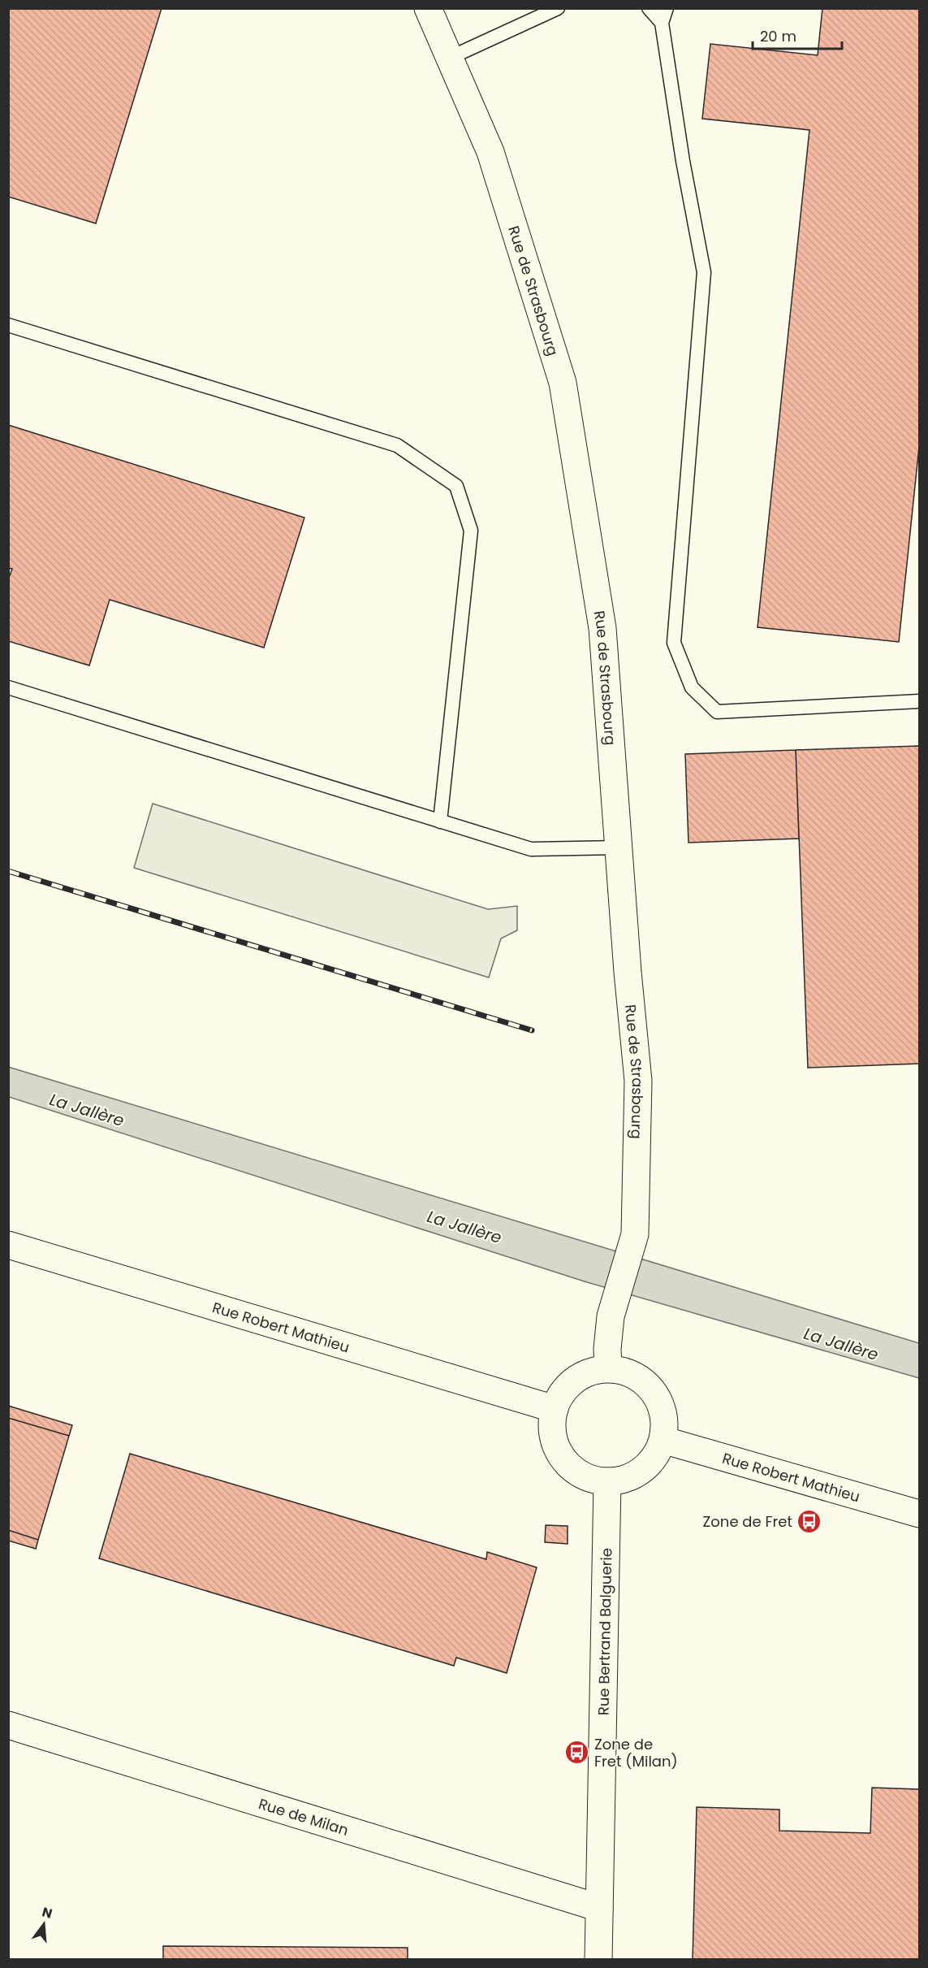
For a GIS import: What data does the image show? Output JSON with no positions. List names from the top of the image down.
{
  "streets": {
    "street": [
      "Rue de Strasbourg",
      "Rue Robert Mathieu",
      "Rue Bertrand Balguerie",
      "Rue de Milan"
    ]
  },
  "crossings": [
    ["Rue de Strasbourg", "Rue Robert Mathieu"],
    ["Rue de Strasbourg", "Rue Bertrand Balguerie"],
    ["Rue Robert Mathieu", "Rue Bertrand Balguerie"],
    ["Rue Bertrand Balguerie", "Rue de Milan"]
  ],
  "water": ["La Jallère"],
  "places": {
    "bus stop": ["Zone de Fret", "Zone de Fret (Milan)"]
  },
  "scale_bar": "20 m",
  "north": "top"
}
